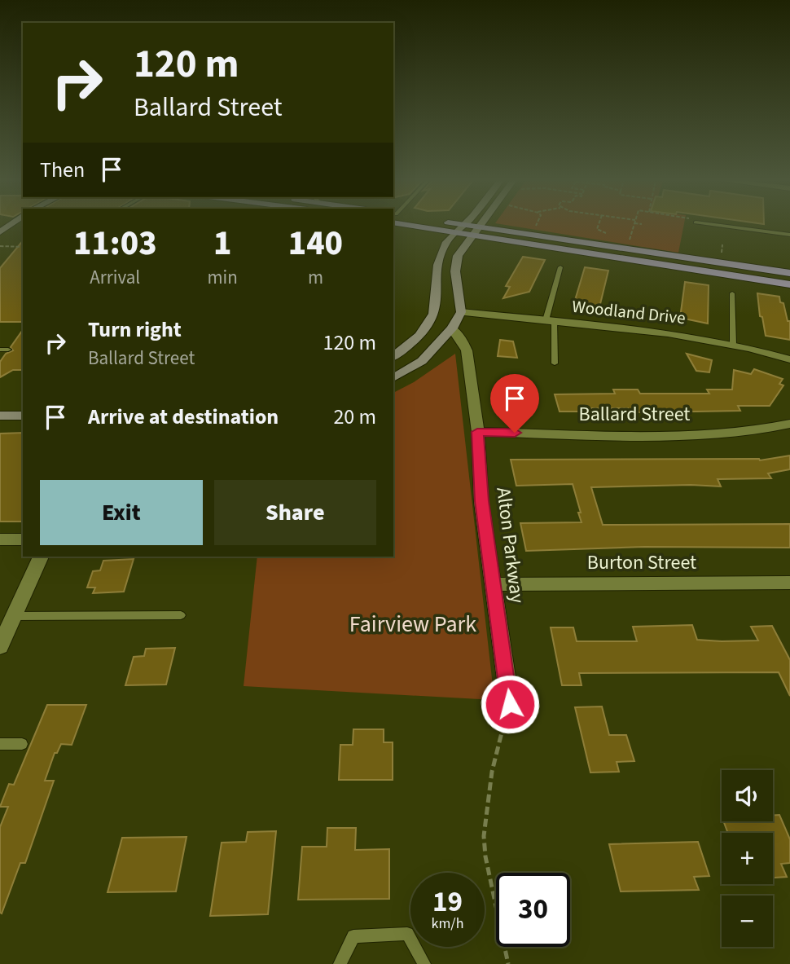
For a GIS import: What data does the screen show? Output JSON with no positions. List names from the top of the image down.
{
  "streets": {
    "street": [
      "Woodland Drive",
      "Ballard Street",
      "Alton Parkway",
      "Burton Street"
    ]
  },
  "crossings": [
    ["Ballard Street", "Alton Parkway"],
    ["Alton Parkway", "Burton Street"]
  ],
  "parks": ["Fairview Park"],
  "page": {
    "turn": ["120 m", "Ballard Street"],
    "then": "Then",
    "eta": [
      "11:03",
      "Arrival",
      "1",
      "min",
      "140",
      "m"
    ],
    "list": [
      {
        "name": "Turn right",
        "note": "Ballard Street",
        "value": "120 m"
      },
      {
        "name": "Arrive at destination",
        "value": "20 m"
      }
    ],
    "buttons": ["Exit", "Share"],
    "map_buttons": ["+", "−"],
    "speed": "19 km/h",
    "limit": "30"
  }
}
